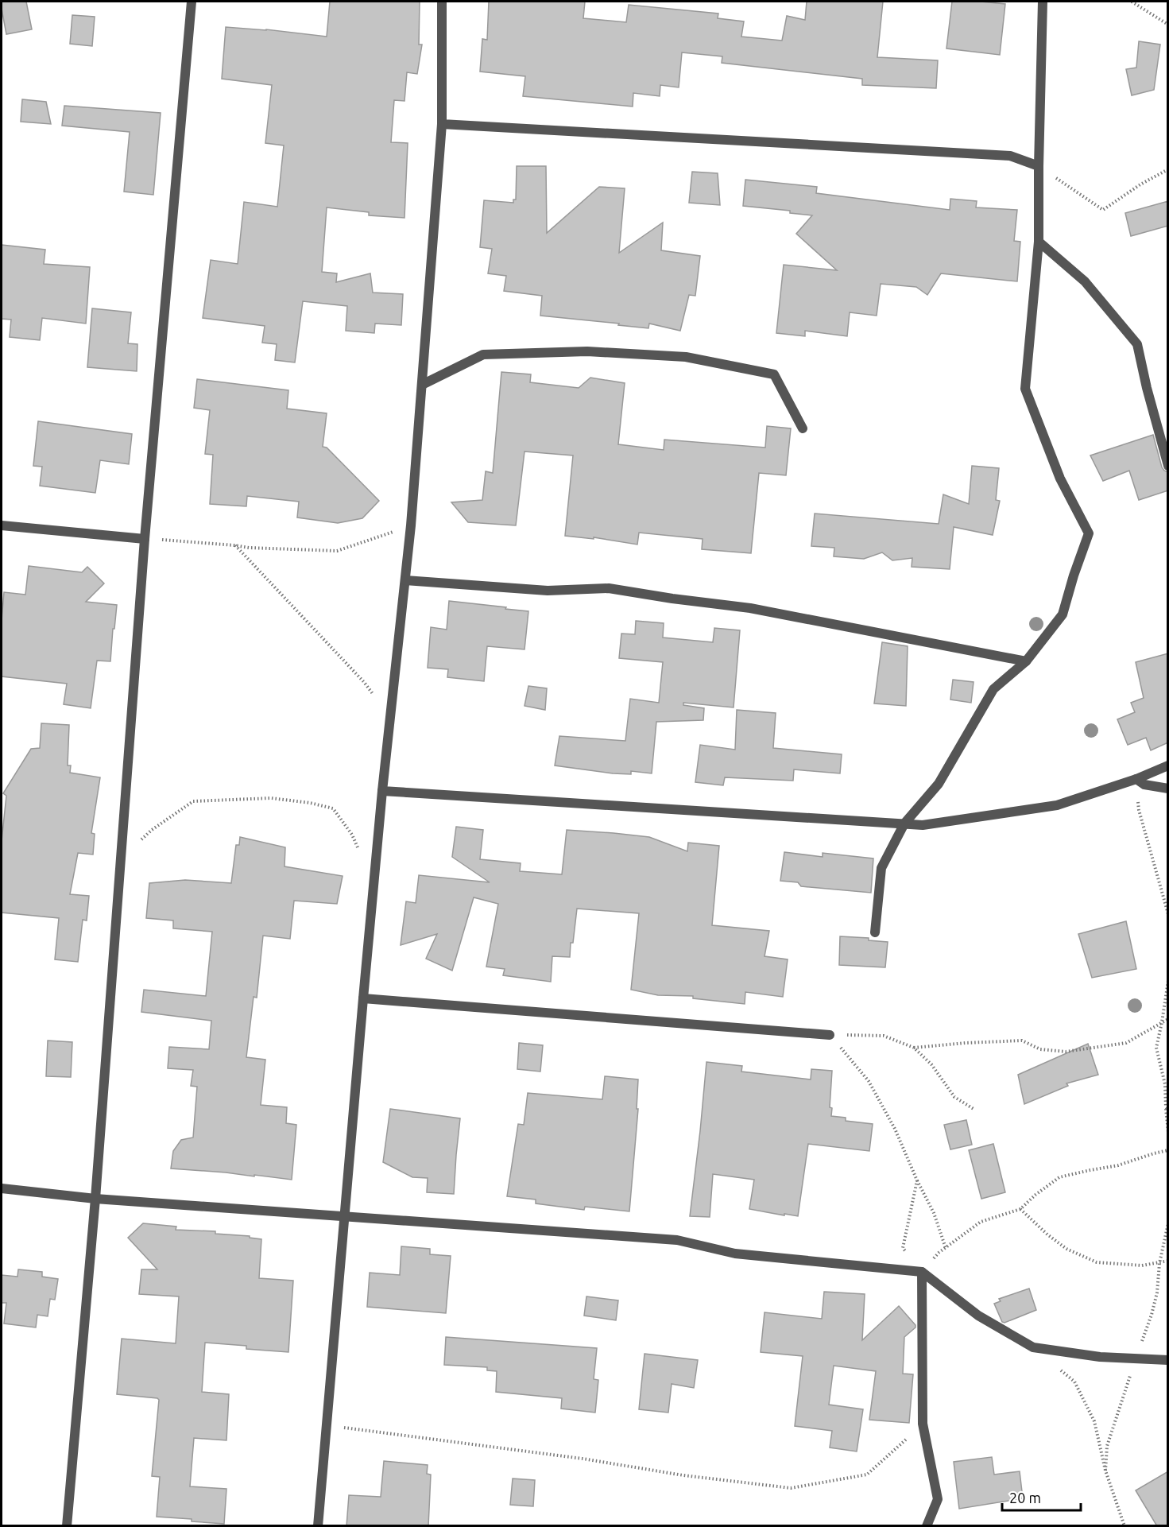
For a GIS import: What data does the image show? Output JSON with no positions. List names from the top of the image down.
{
  "scale_bar": "20 m"
}
